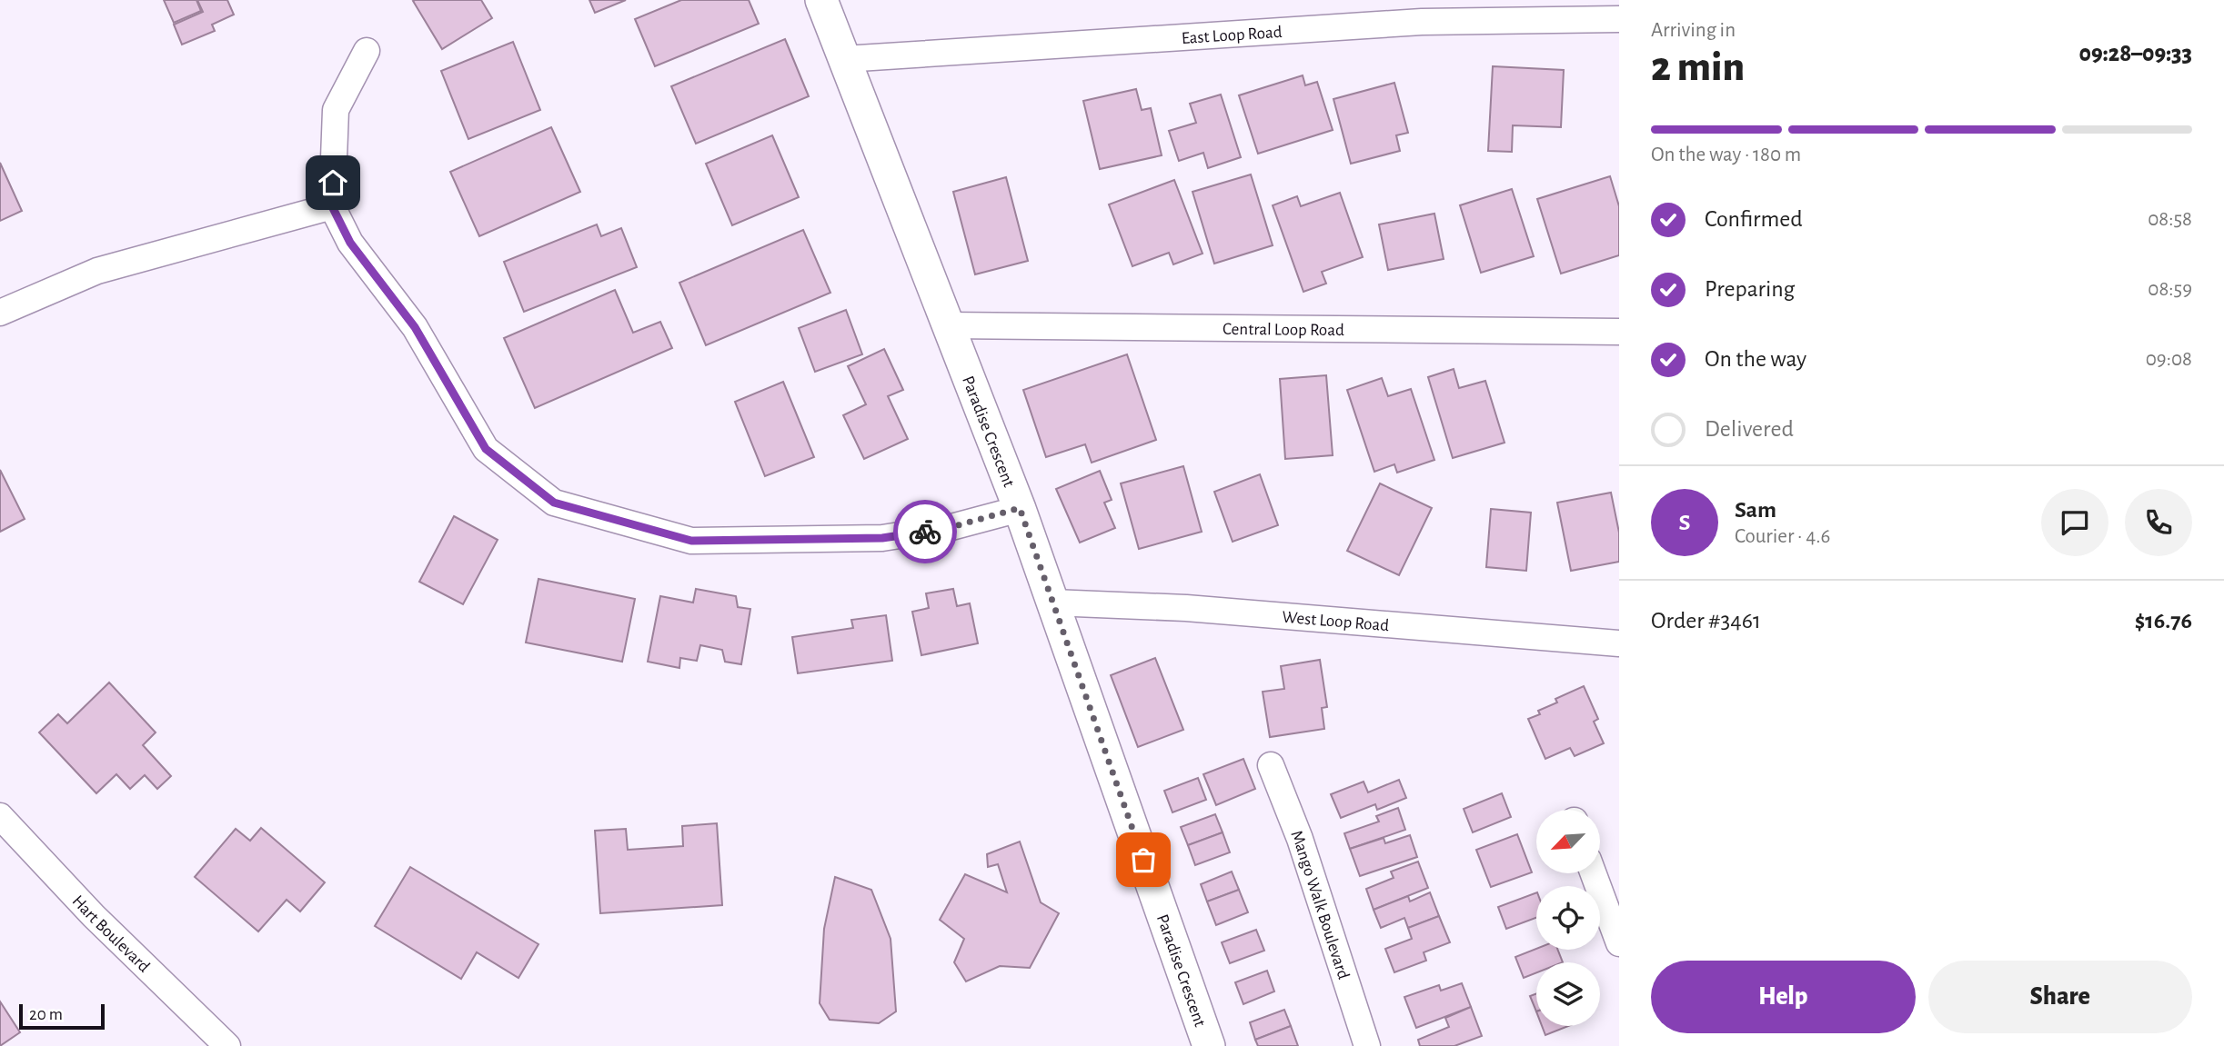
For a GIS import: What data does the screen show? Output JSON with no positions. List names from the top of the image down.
{
  "streets": {
    "street": [
      "East Loop Road",
      "Central Loop Road",
      "Paradise Crescent",
      "West Loop Road",
      "Mango Walk Boulevard",
      "Hart Boulevard"
    ]
  },
  "crossings": [
    ["East Loop Road", "Paradise Crescent"],
    ["Central Loop Road", "Paradise Crescent"],
    ["Paradise Crescent", "West Loop Road"]
  ],
  "scale_bar": "20 m",
  "north": "bottom left",
  "page": {
    "heading": ["2 min", "Arriving in", "09:28–09:33"],
    "panel": [
      "Sam",
      "Courier · 4.6",
      "Order #3461",
      "$16.76"
    ],
    "bar": "On the way · 180 m",
    "list": [
      ["Confirmed", "08:58"],
      ["Preparing", "08:59"],
      ["On the way", "09:08"],
      "Delivered"
    ],
    "round": "S",
    "buttons": ["Help", "Share"],
    "scale": "20 m"
  }
}
